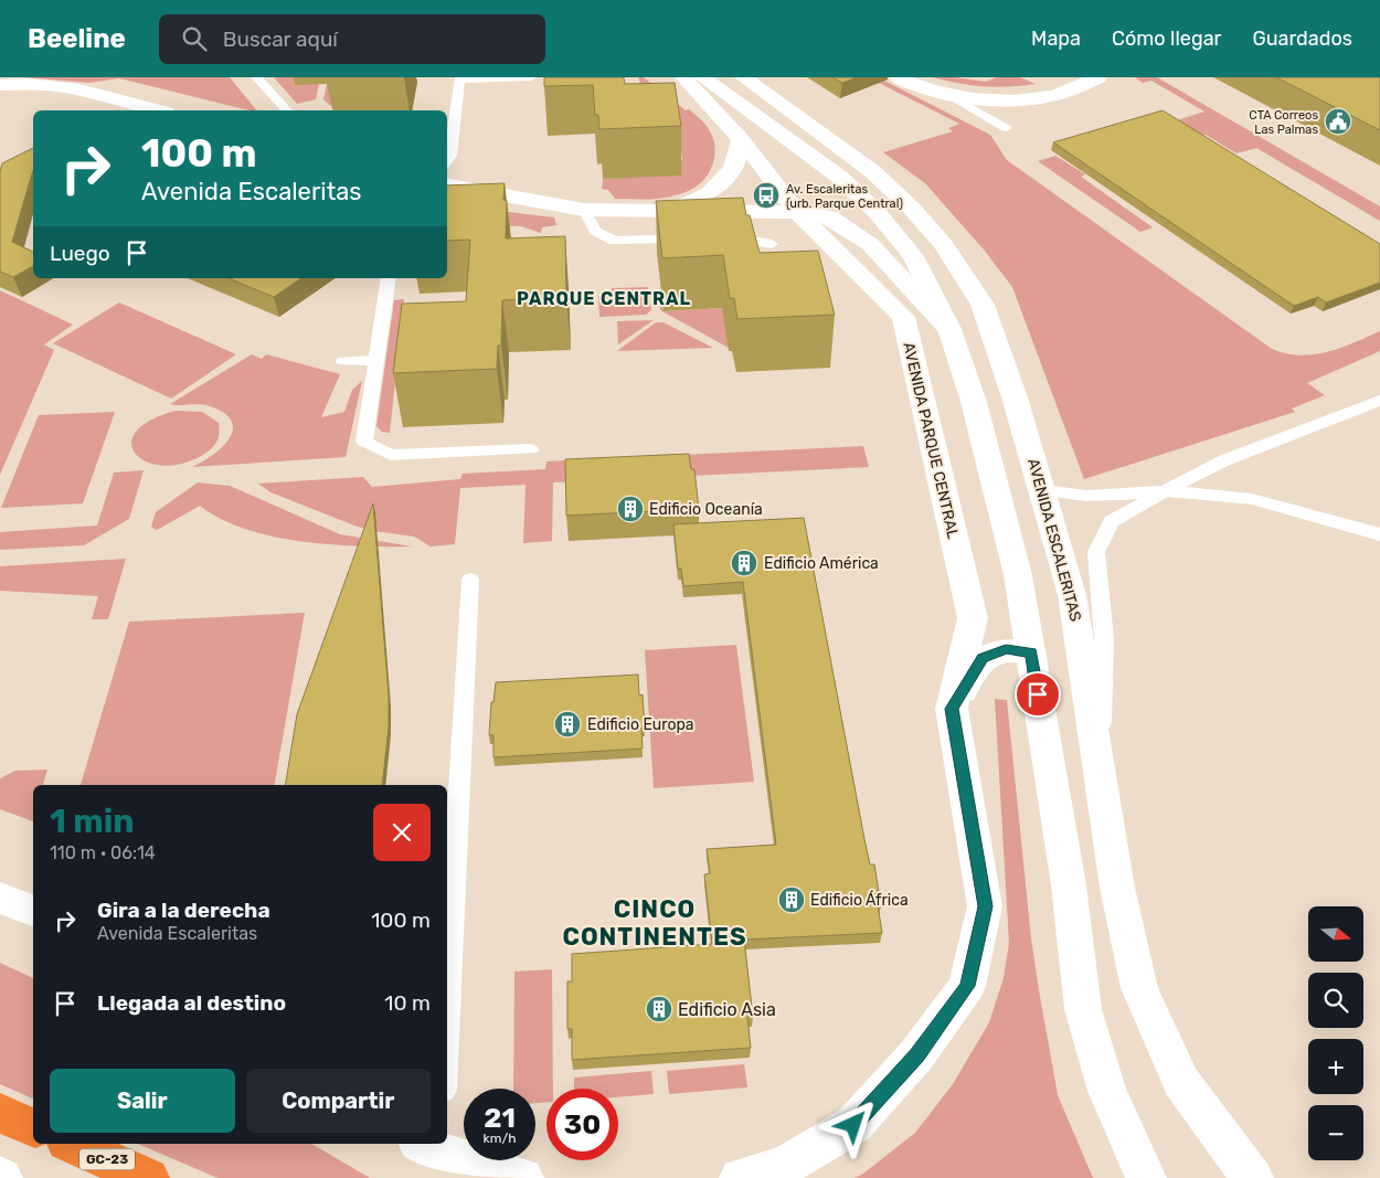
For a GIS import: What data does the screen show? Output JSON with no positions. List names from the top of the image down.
{
  "streets": {
    "highway": ["GC-23"],
    "street": ["AVENIDA PARQUE CENTRAL", "AVENIDA ESCALERITAS"]
  },
  "districts": ["PARQUE CENTRAL", "CINCO CONTINENTES"],
  "places": {
    "public building": ["CTA Correos Las Palmas"],
    "bus stop": ["Av. Escaleritas (urb. Parque Central)"],
    "building": [
      "Edificio Oceanía",
      "Edificio América",
      "Edificio Europa",
      "Edificio África",
      "Edificio Asia"
    ]
  },
  "north": "right",
  "page": {
    "header": "Beeline",
    "search": "Buscar aquí",
    "nav": ["Mapa", "Cómo llegar", "Guardados"],
    "turn": ["100 m", "Avenida Escaleritas"],
    "then": "Luego",
    "heading": ["1 min", "110 m · 06:14"],
    "list": [
      {
        "name": "Gira a la derecha",
        "note": "Avenida Escaleritas",
        "value": "100 m"
      },
      {
        "name": "Llegada al destino",
        "value": "10 m"
      }
    ],
    "map_buttons": ["+", "−"],
    "buttons": ["Salir", "Compartir"],
    "speed": "21 km/h",
    "limit": "30"
  }
}
